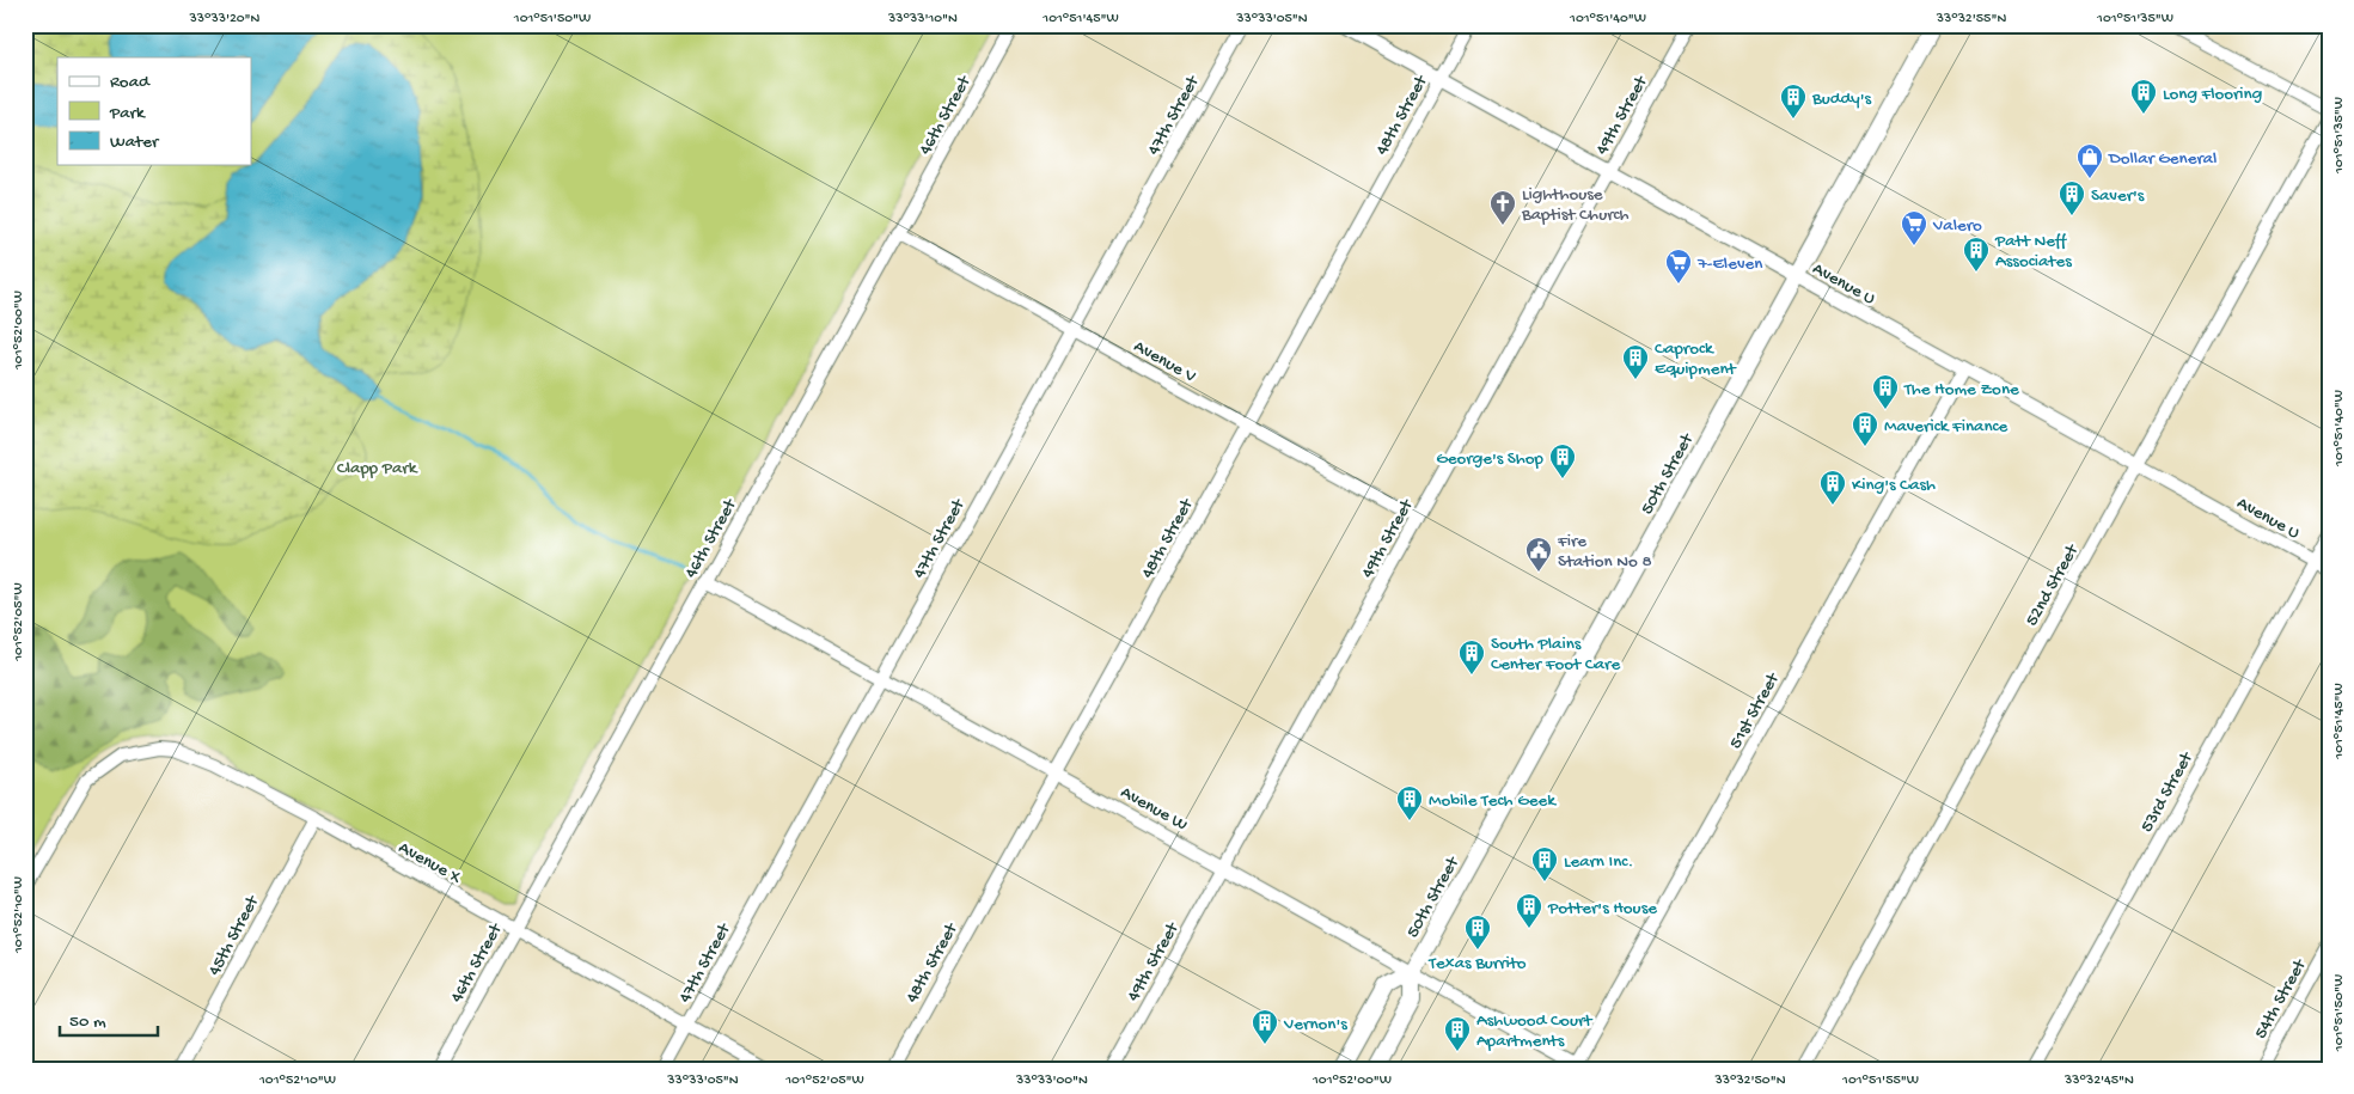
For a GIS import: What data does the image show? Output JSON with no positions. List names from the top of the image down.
{
  "streets": {
    "main road": ["50th Street"],
    "street": [
      "46th Street",
      "47th Street",
      "48th Street",
      "49th Street",
      "Avenue U",
      "Avenue V",
      "52nd Street",
      "51st Street",
      "53rd Street",
      "Avenue W",
      "Avenue X",
      "45th Street",
      "54th Street"
    ]
  },
  "crossings": [
    ["46th Street", "Avenue V"],
    ["46th Street", "Avenue W"],
    ["46th Street", "Avenue X"],
    ["47th Street", "Avenue V"],
    ["47th Street", "Avenue W"],
    ["47th Street", "Avenue X"],
    ["48th Street", "Avenue U"],
    ["48th Street", "Avenue V"],
    ["48th Street", "Avenue W"],
    ["49th Street", "Avenue U"],
    ["49th Street", "Avenue V"],
    ["49th Street", "Avenue W"],
    ["Avenue U", "50th Street"],
    ["Avenue U", "52nd Street"],
    ["Avenue U", "51st Street"],
    ["Avenue U", "53rd Street"],
    ["50th Street", "Avenue W"],
    ["51st Street", "Avenue W"],
    ["Avenue X", "45th Street"]
  ],
  "parks": ["Clapp Park"],
  "places": {
    "building": [
      "Long Flooring",
      "Buddy's",
      "Saver's",
      "Patt Neff Associates",
      "Caprock Equipment",
      "The Home Zone",
      "Maverick Finance",
      "George's Shop",
      "King's Cash",
      "South Plains Center Foot Care",
      "Mobile Tech Geek",
      "Learn Inc.",
      "Potter's House",
      "Texas Burrito",
      "Vernon's",
      "Ashwood Court Apartments"
    ],
    "shop": ["Dollar General"],
    "church": ["Lighthouse Baptist Church"],
    "supermarket": ["Valero", "7-Eleven"],
    "public building": ["Fire Station No 8"]
  },
  "legend": ["Road", "Park", "Water"],
  "scale_bar": "50 m",
  "coordinates": [
    "33°33'20\"N",
    "101°51'50\"W",
    "33°33'10\"N",
    "101°51'45\"W",
    "33°33'05\"N",
    "101°51'40\"W",
    "33°32'55\"N",
    "101°51'35\"W",
    "101°52'00\"W",
    "101°52'05\"W",
    "101°52'10\"W",
    "33°33'00\"N",
    "33°32'50\"N",
    "101°51'55\"W",
    "33°32'45\"N"
  ]
}
